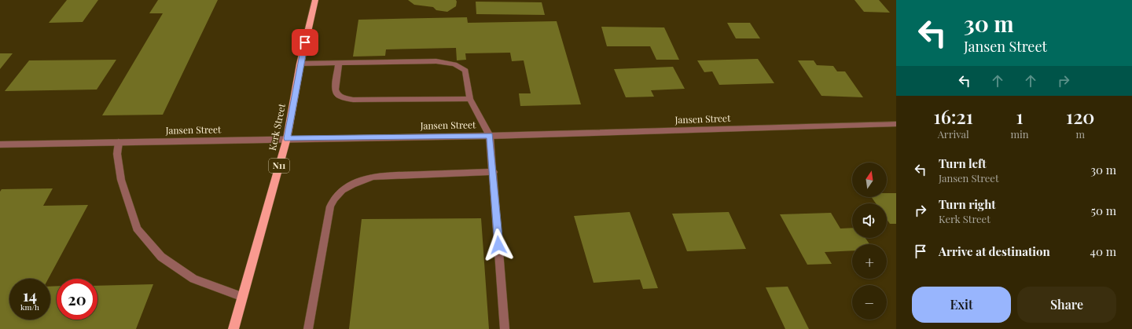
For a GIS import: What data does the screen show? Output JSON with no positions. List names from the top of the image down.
{
  "streets": {
    "highway": ["Kerk Street", "N11"],
    "street": ["Jansen Street"]
  },
  "crossings": [
    ["Jansen Street", "Kerk Street"]
  ],
  "north": "top",
  "page": {
    "turn": ["30 m", "Jansen Street"],
    "eta": [
      "16:21",
      "Arrival",
      "1",
      "min",
      "120",
      "m"
    ],
    "list": [
      {
        "name": "Turn left",
        "note": "Jansen Street",
        "value": "30 m"
      },
      {
        "name": "Turn right",
        "note": "Kerk Street",
        "value": "50 m"
      },
      {
        "name": "Arrive at destination",
        "value": "40 m"
      }
    ],
    "map_buttons": ["+", "−"],
    "speed": "14 km/h",
    "limit": "20",
    "buttons": ["Exit", "Share"]
  }
}
